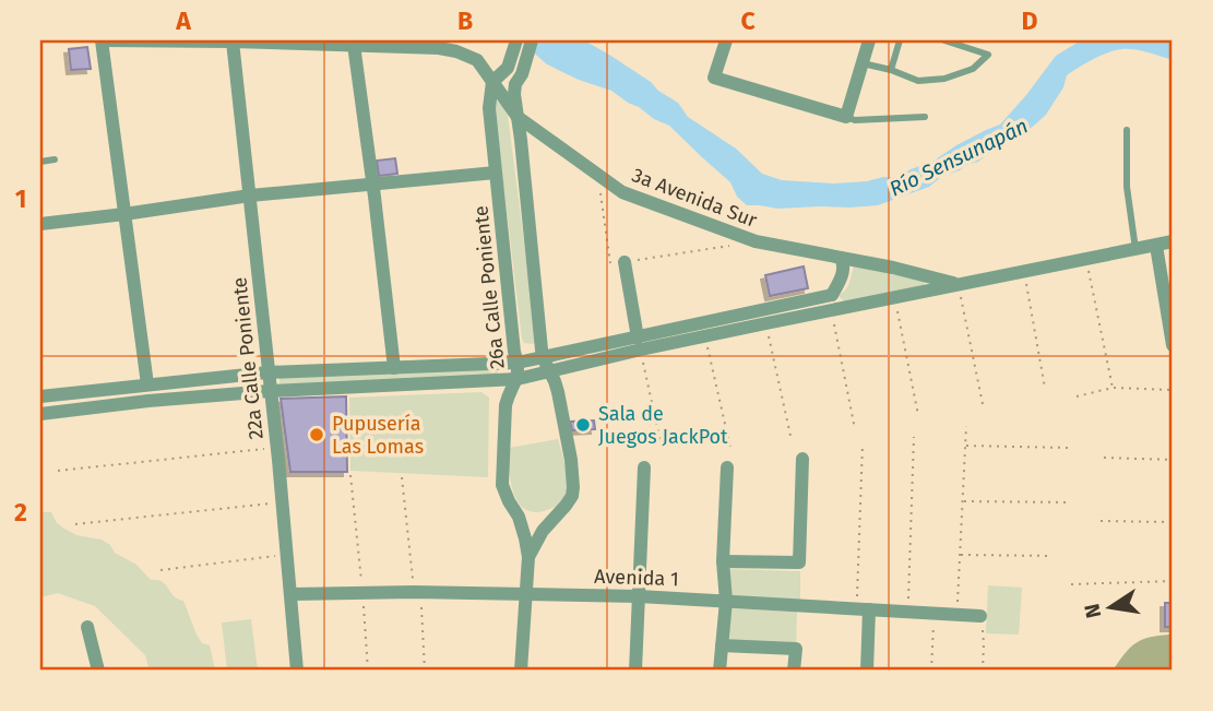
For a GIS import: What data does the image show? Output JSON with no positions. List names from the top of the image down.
{
  "streets": {
    "street": [
      "3a Avenida Sur",
      "26a Calle Poniente",
      "22a Calle Poniente",
      "Avenida 1"
    ]
  },
  "crossings": [
    ["3a Avenida Sur", "26a Calle Poniente"],
    ["3a Avenida Sur", "22a Calle Poniente"],
    ["26a Calle Poniente", "Avenida 1"],
    ["22a Calle Poniente", "Avenida 1"]
  ],
  "water": ["Río Sensunapán"],
  "places": ["Sala de Juegos JackPot", "Pupusería Las Lomas"],
  "north": "left",
  "grid": {
    "columns": [
      "A",
      "B",
      "C",
      "D"
    ],
    "rows": ["1", "2"]
  }
}
